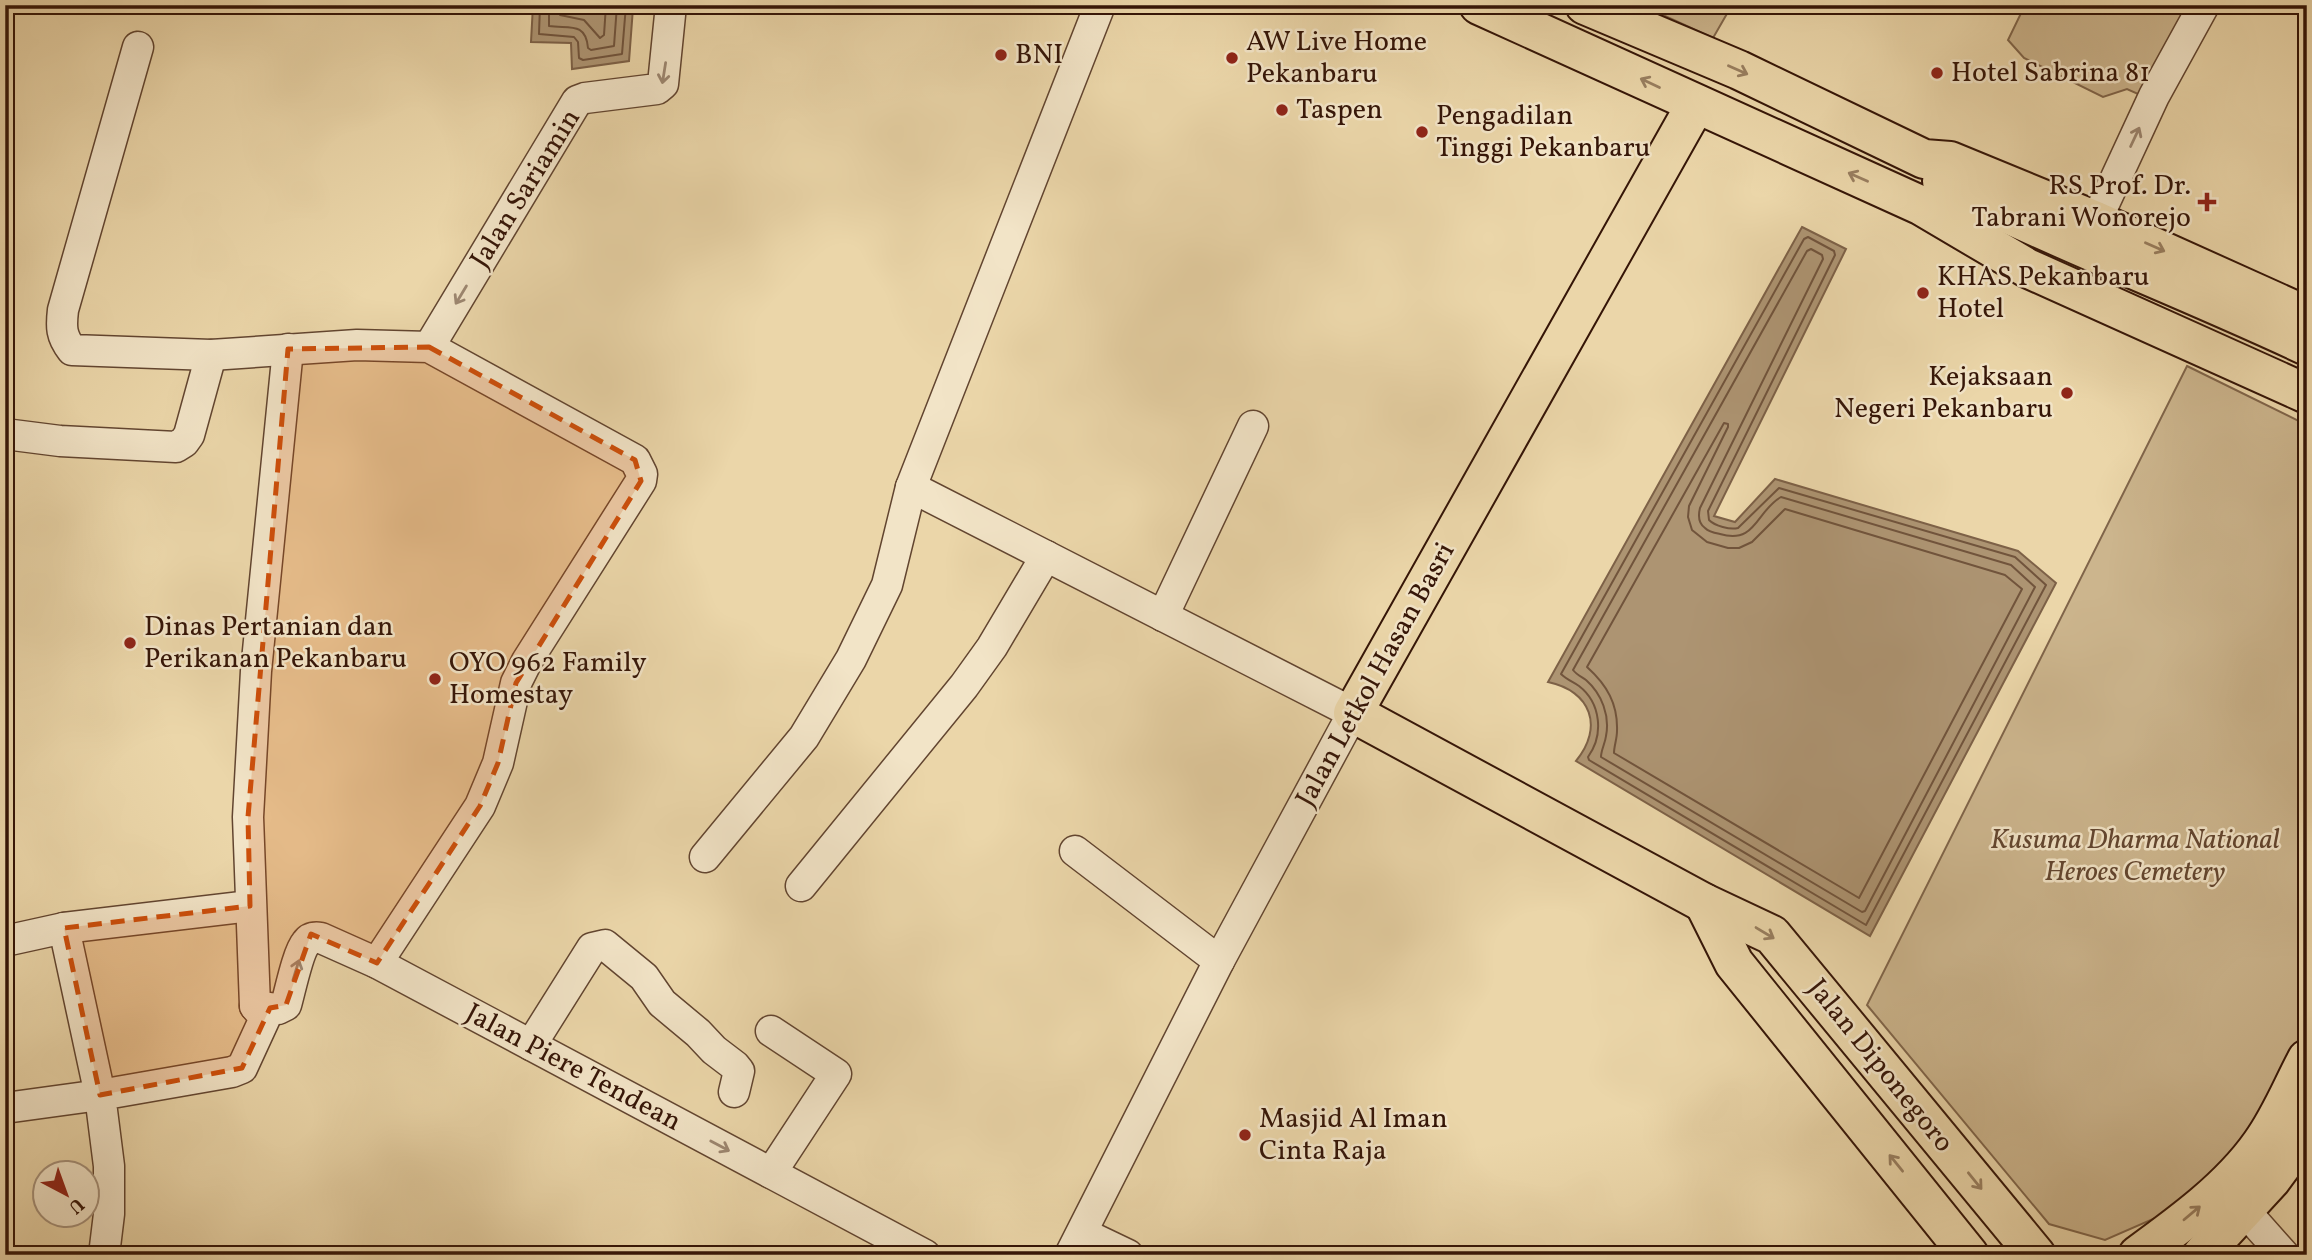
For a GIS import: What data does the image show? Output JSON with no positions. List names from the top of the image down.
{
  "streets": {
    "main road": ["Jalan Letkol Hasan Basri", "Jalan Diponegoro"],
    "street": ["Jalan Sariamin", "Jalan Piere Tendean"]
  },
  "crossings": [
    ["Jalan Letkol Hasan Basri", "Jalan Diponegoro"]
  ],
  "one_way": ["Jalan Sariamin", "Jalan Piere Tendean"],
  "parks": ["Kusuma Dharma National Heroes Cemetery"],
  "places": {
    "other": [
      "BNI",
      "AW Live Home Pekanbaru",
      "Hotel Sabrina 81",
      "Taspen",
      "Pengadilan Tinggi Pekanbaru",
      "KHAS Pekanbaru Hotel",
      "Kejaksaan Negeri Pekanbaru",
      "Dinas Pertanian dan Perikanan Pekanbaru",
      "OYO 962 Family Homestay",
      "Masjid Al Iman Cinta Raja"
    ],
    "health": ["RS Prof. Dr. Tabrani Wonorejo"]
  },
  "north": "bottom right"
}
